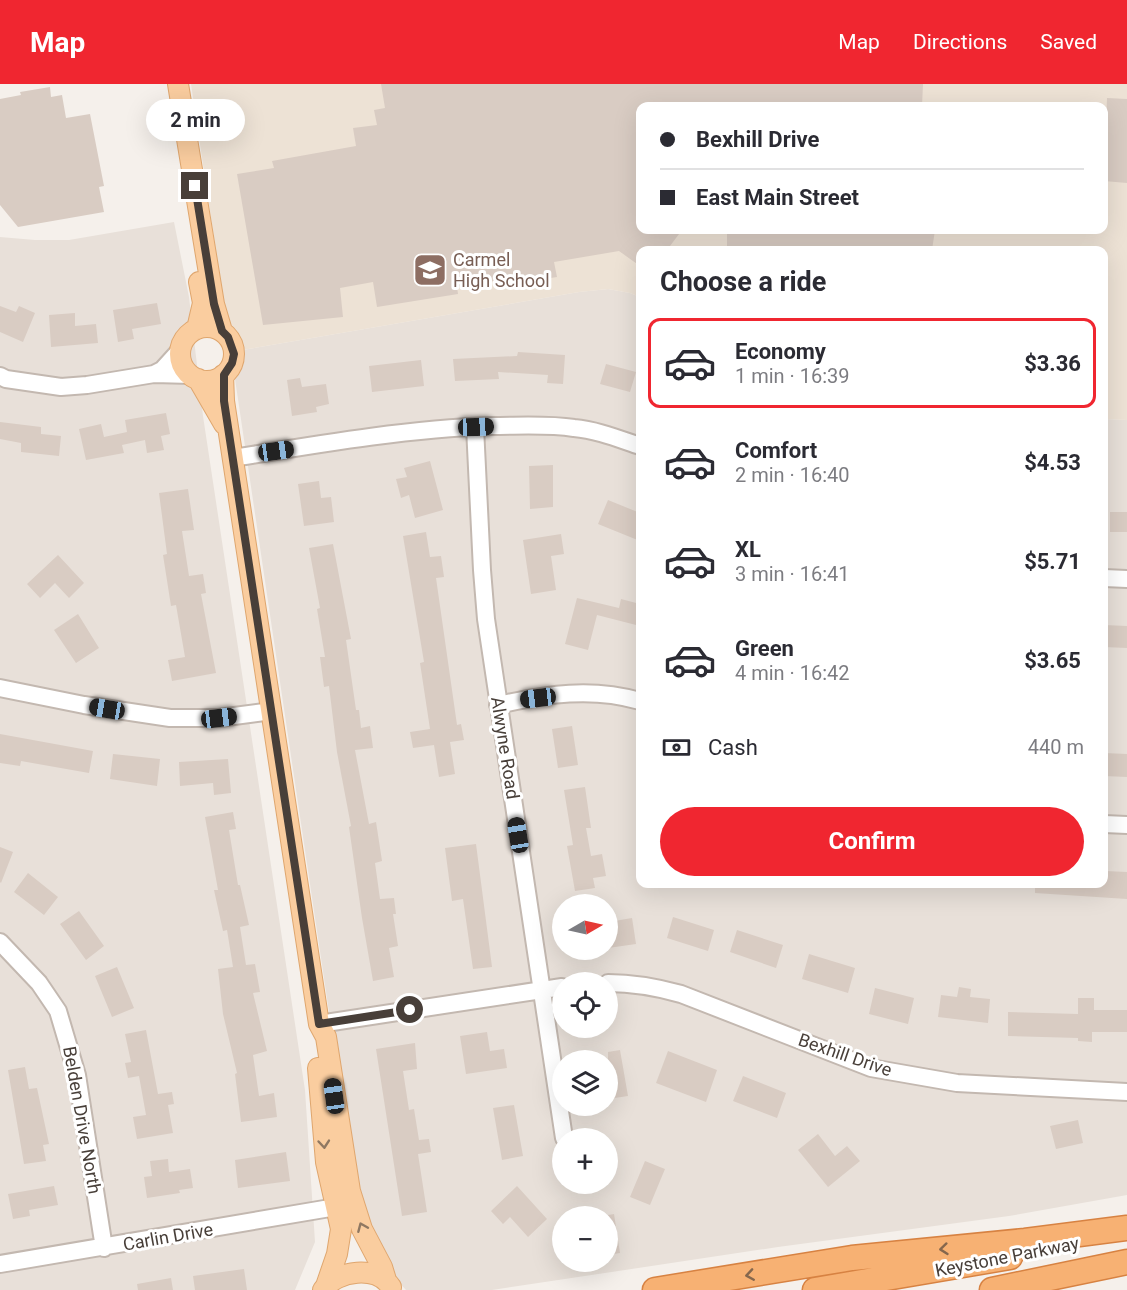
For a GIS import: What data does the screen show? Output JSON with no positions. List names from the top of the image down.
{
  "streets": {
    "highway": ["Keystone Parkway"],
    "street": [
      "Alwyne Road",
      "Bexhill Drive",
      "Belden Drive North",
      "Carlin Drive"
    ]
  },
  "crossings": [
    ["Belden Drive North", "Carlin Drive"]
  ],
  "places": {
    "school or university": ["Carmel High School"]
  },
  "north": "right",
  "page": {
    "header": "Map",
    "nav": ["Map", "Directions", "Saved"],
    "bubble": "2 min",
    "banner": ["Bexhill Drive", "East Main Street"],
    "heading": "Choose a ride",
    "list": [
      {
        "name": "Economy",
        "note": "1 min · 16:39",
        "value": "$3.36"
      },
      {
        "name": "Comfort",
        "note": "2 min · 16:40",
        "value": "$4.53"
      },
      {
        "name": "XL",
        "note": "3 min · 16:41",
        "value": "$5.71"
      },
      {
        "name": "Green",
        "note": "4 min · 16:42",
        "value": "$3.65"
      }
    ],
    "pay": ["Cash", "440 m"],
    "buttons": "Confirm",
    "map_buttons": ["+", "−"]
  }
}
